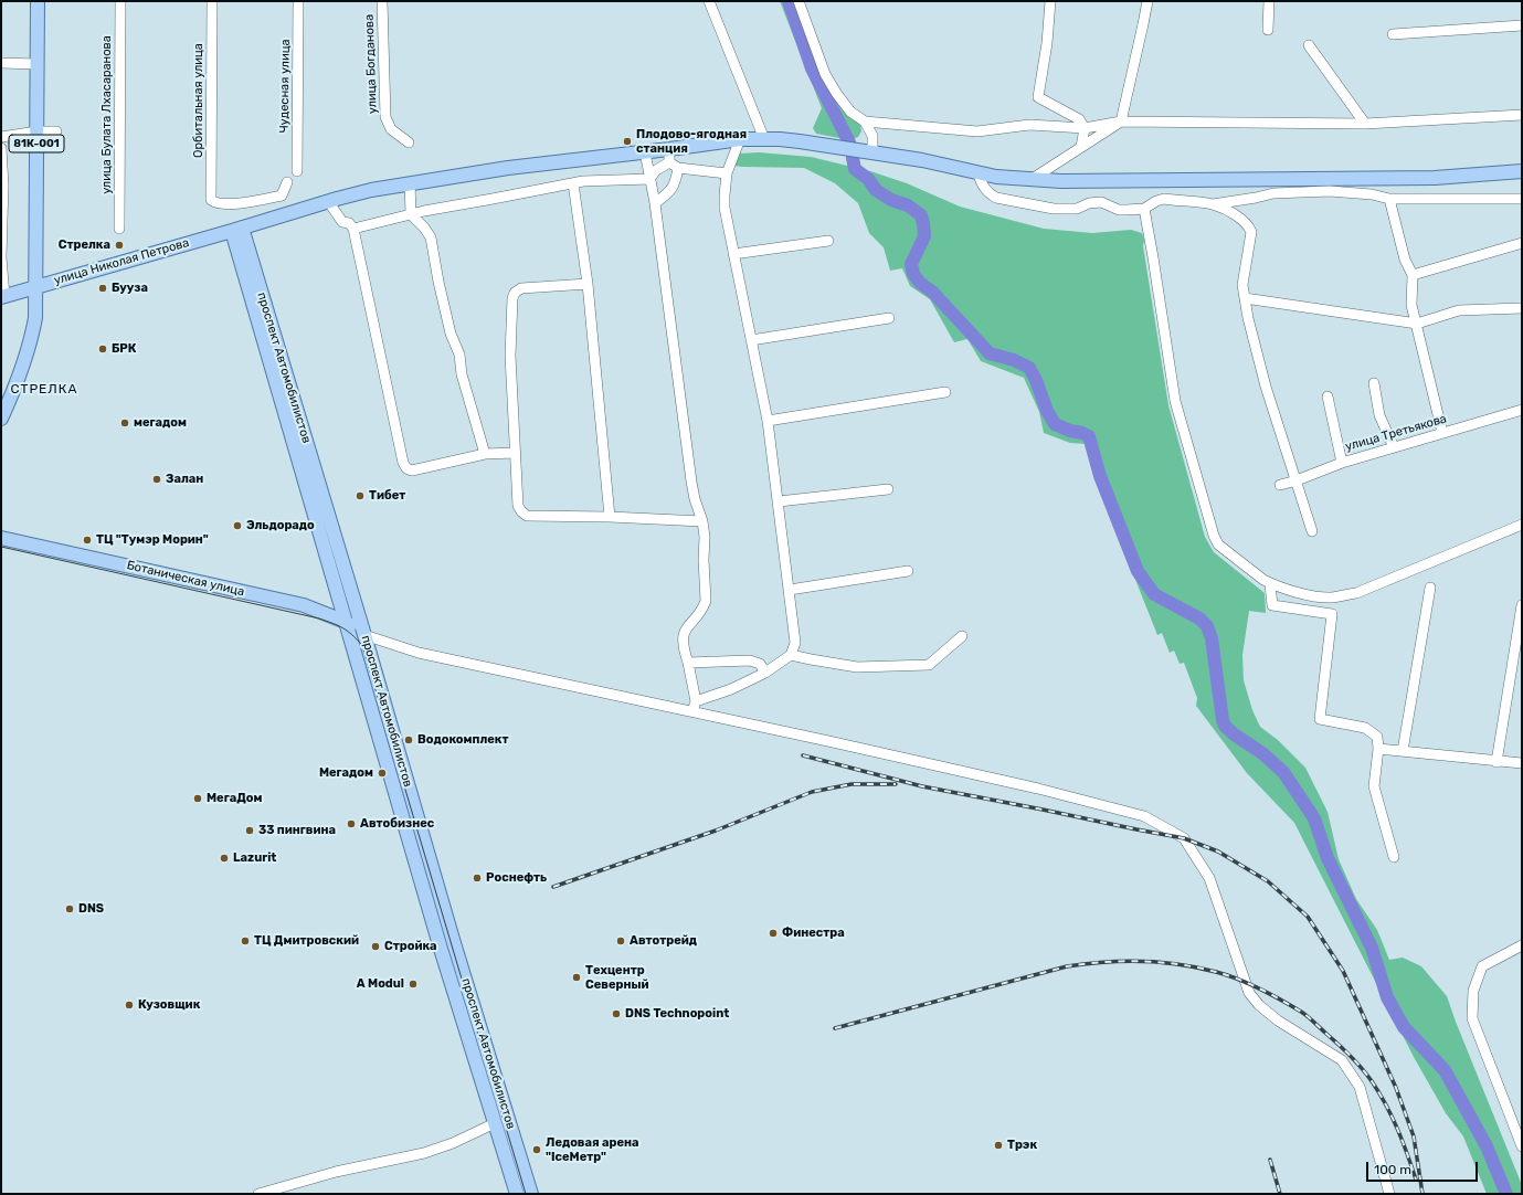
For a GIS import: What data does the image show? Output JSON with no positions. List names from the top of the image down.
{
  "streets": {
    "main road": [
      "81К-001",
      "улица Николая Петрова",
      "проспект Автомобилистов",
      "Ботаническая улица"
    ],
    "street": [
      "улица Богданова",
      "Чудесная улица",
      "Орбитальная улица",
      "улица Булата Лхасаранова",
      "улица Третьякова"
    ]
  },
  "crossings": [
    ["81К-001", "улица Николая Петрова"],
    ["улица Николая Петрова", "проспект Автомобилистов"],
    ["проспект Автомобилистов", "Ботаническая улица"]
  ],
  "districts": ["СТРЕЛКА"],
  "places": [
    "Плодово-ягодная станция",
    "Стрелка",
    "Бууза",
    "БРК",
    "мегадом",
    "Залан",
    "Тибет",
    "Эльдорадо",
    "ТЦ \"Тумэр Морин\"",
    "Водокомплект",
    "Мегадом",
    "МегаДом",
    "Автобизнес",
    "33 пингвина",
    "Lazurit",
    "Роснефть",
    "DNS",
    "Финестра",
    "ТЦ Дмитровский",
    "Автотрейд",
    "Стройка",
    "Техцентр Северный",
    "A Modul",
    "Кузовщик",
    "DNS Technopoint",
    "Трэк",
    "Ледовая арена \"IceМетр\""
  ],
  "scale_bar": "100 m"
}
